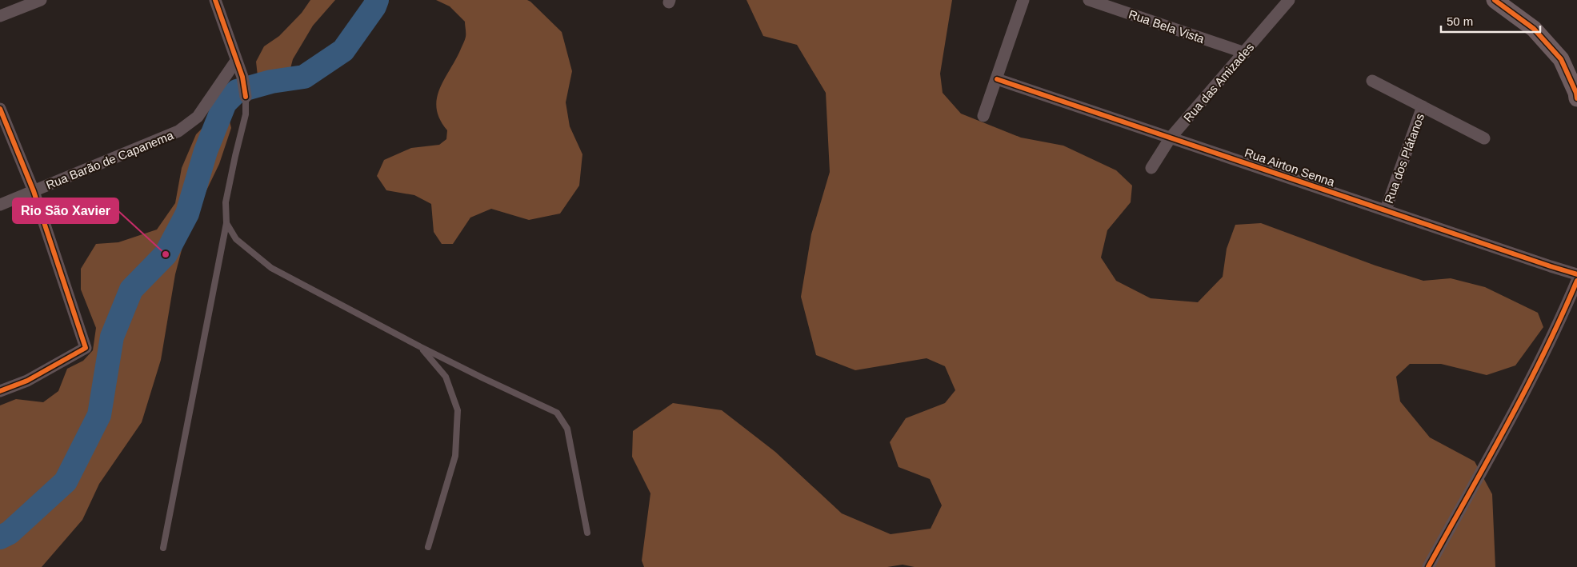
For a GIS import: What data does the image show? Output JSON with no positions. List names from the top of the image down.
{
  "streets": {
    "street": [
      "Rua Bela Vista",
      "Rua das Amizades",
      "Rua dos Plátanos",
      "Rua Barão de Capanema",
      "Rua Airton Senna"
    ]
  },
  "crossings": [
    ["Rua Bela Vista", "Rua das Amizades"],
    ["Rua das Amizades", "Rua Airton Senna"],
    ["Rua dos Plátanos", "Rua Airton Senna"]
  ],
  "places": ["Rio São Xavier"],
  "scale_bar": "50 m"
}
